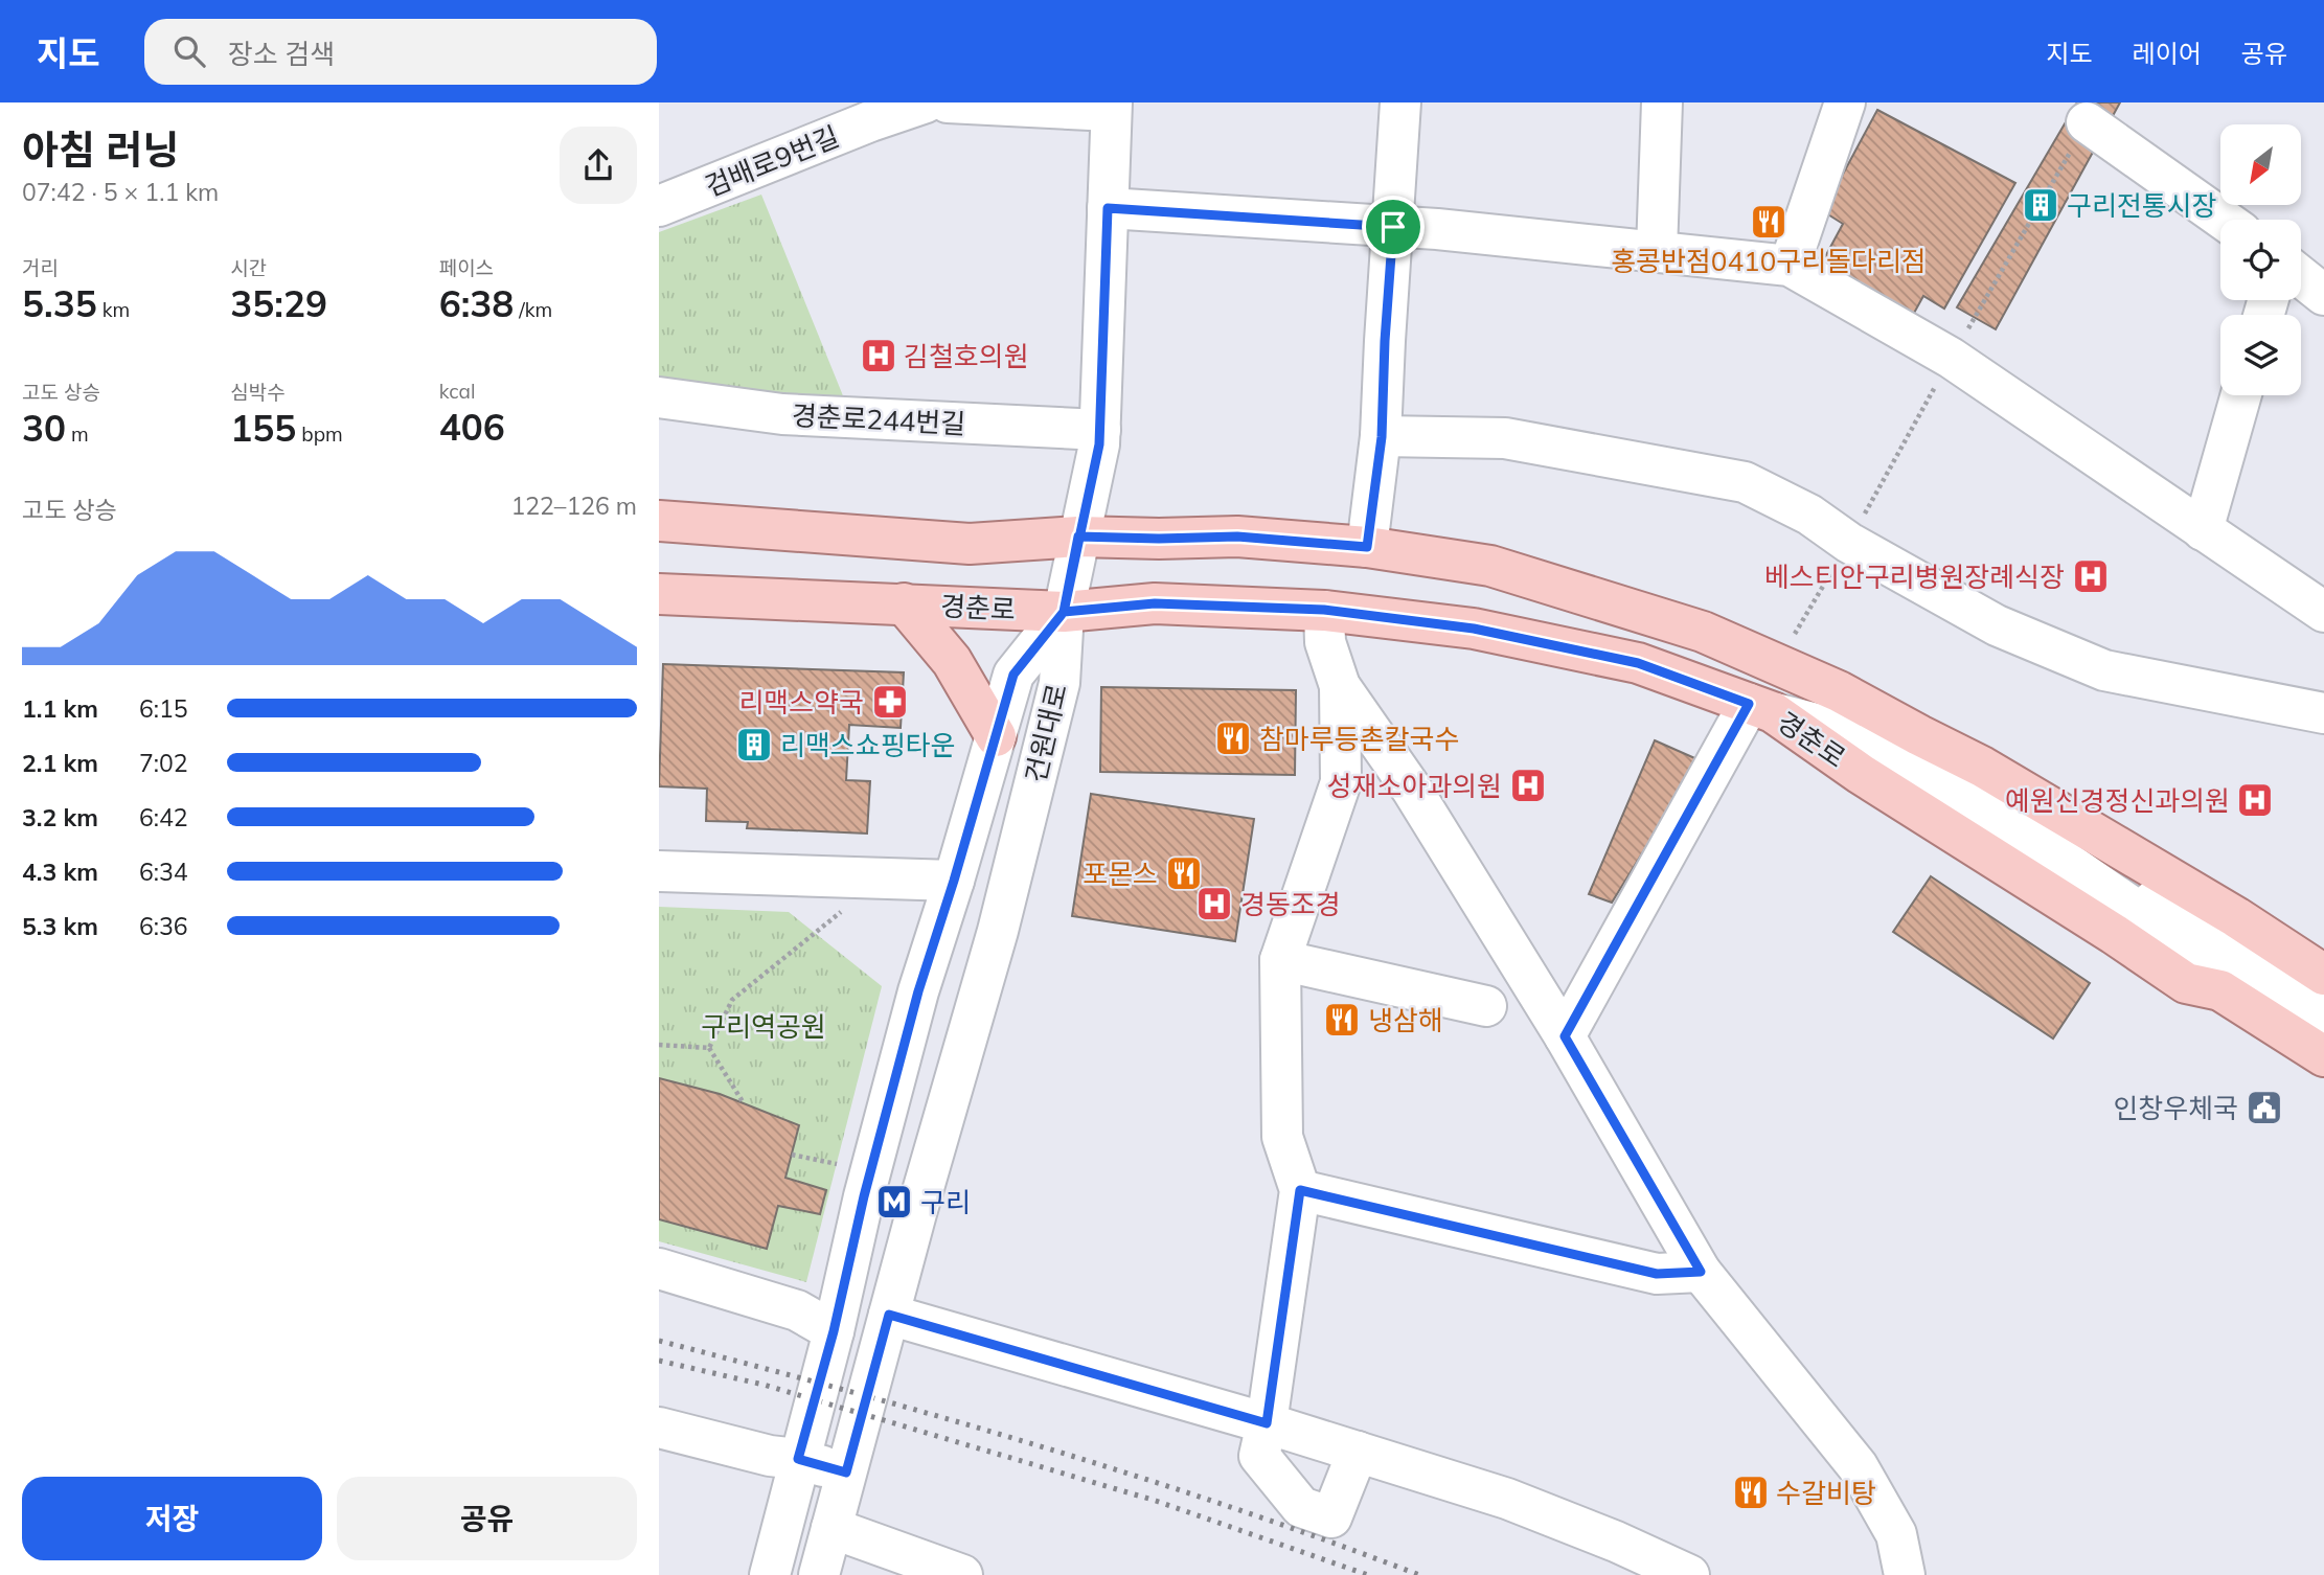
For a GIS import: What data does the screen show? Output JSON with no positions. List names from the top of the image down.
{
  "streets": {
    "main road": ["경춘로"],
    "street": ["검배로9번길", "경춘로244번길", "건원대로"]
  },
  "crossings": [
    ["경춘로", "건원대로"]
  ],
  "parks": ["구리역공원"],
  "places": {
    "building": ["구리전통시장", "리맥스쇼핑타운"],
    "restaurant": [
      "홍콩반점0410구리돌다리점",
      "참마루등촌칼국수",
      "포몬스",
      "냉삼해",
      "수갈비탕"
    ],
    "hospital": [
      "김철호의원",
      "베스티안구리병원장례식장",
      "성재소아과의원",
      "예원신경정신과의원",
      "경동조경"
    ],
    "pharmacy": ["리맥스약국"],
    "public building": ["인창우체국"],
    "metro station": ["구리"]
  },
  "north": "bottom left",
  "page": {
    "header": "지도",
    "search": "장소 검색",
    "nav": ["지도", "레이어", "공유"],
    "heading": ["아침 러닝", "07:42 · 5 × 1.1 km"],
    "stats": [
      ["거리", "5.35 km"],
      ["시간", "35:29"],
      ["페이스", "6:38 /km"],
      ["고도 상승", "30 m"],
      ["심박수", "155 bpm"],
      ["kcal", "406"]
    ],
    "chart": ["고도 상승", "122–126 m"],
    "list": [
      {
        "name": "1.1 km",
        "note": "6:15"
      },
      {
        "name": "2.1 km",
        "note": "7:02"
      },
      {
        "name": "3.2 km",
        "note": "6:42"
      },
      {
        "name": "4.3 km",
        "note": "6:34"
      },
      {
        "name": "5.3 km",
        "note": "6:36"
      }
    ],
    "buttons": ["저장", "공유"]
  }
}
